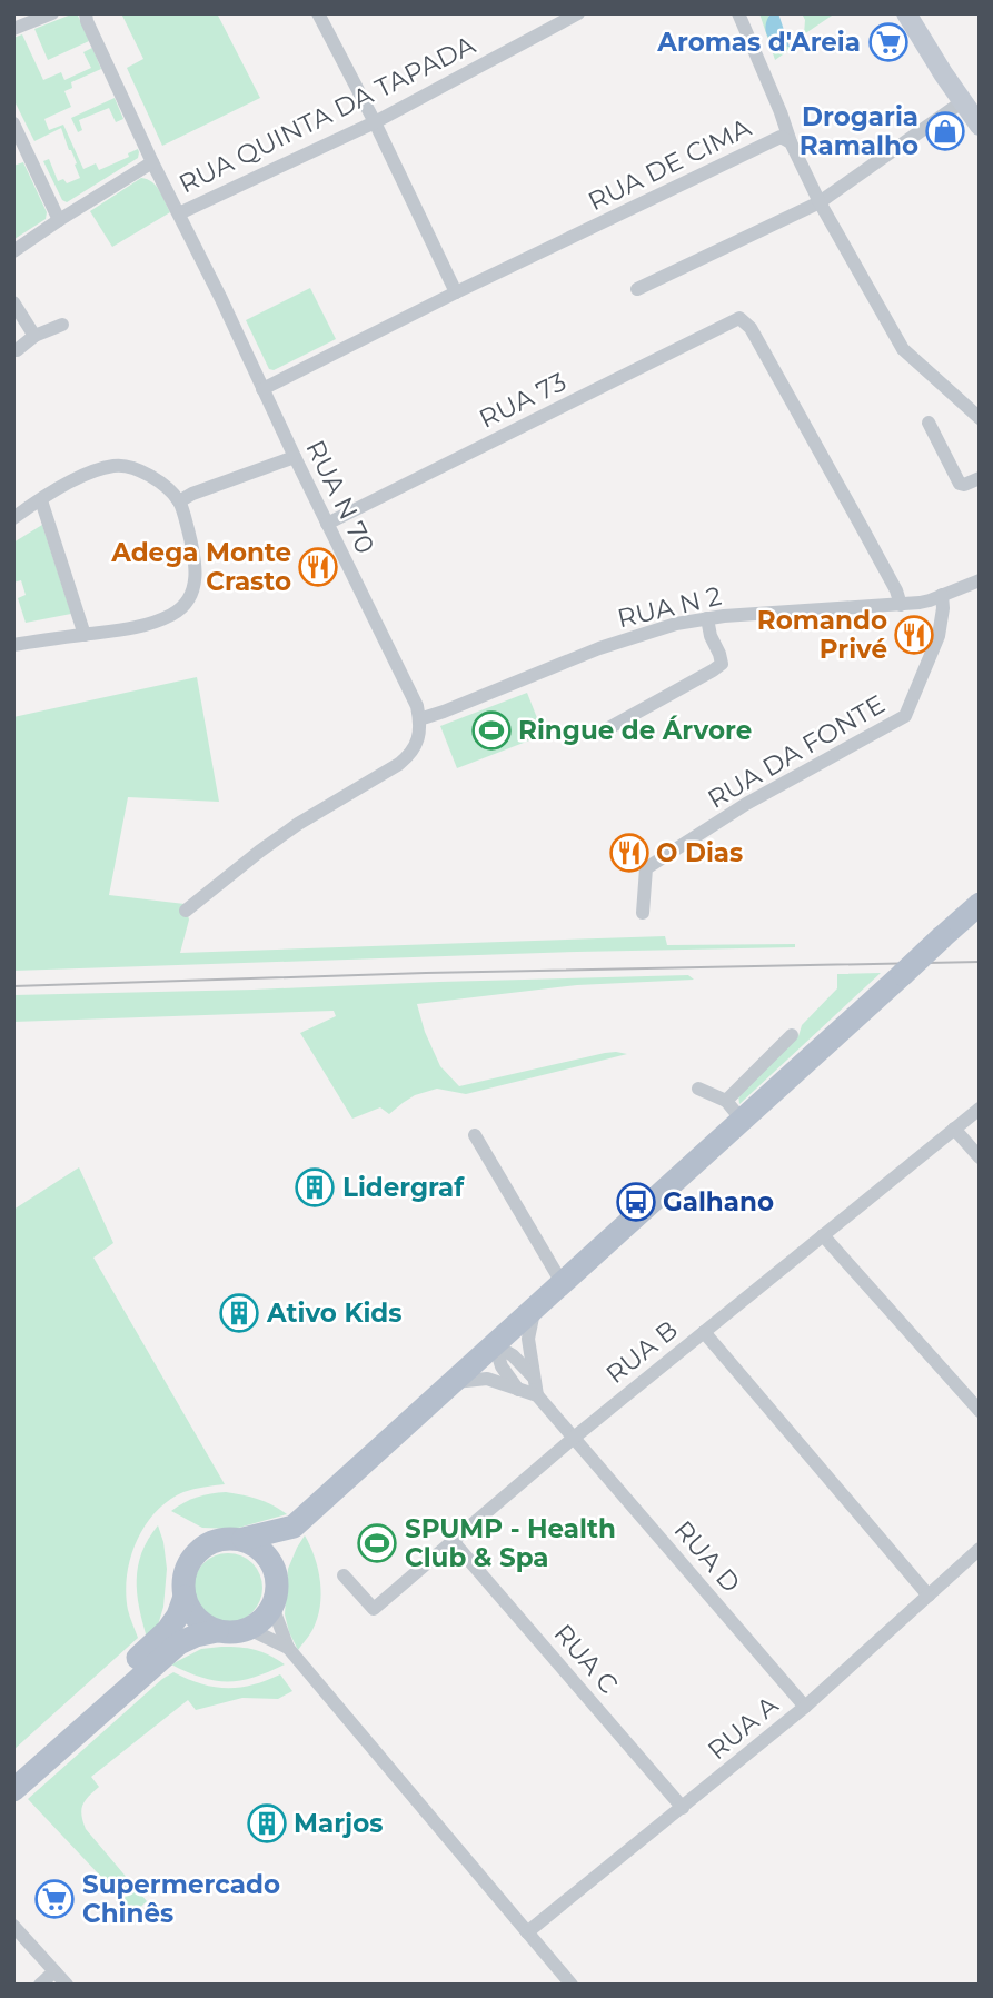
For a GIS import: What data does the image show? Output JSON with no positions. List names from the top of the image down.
{
  "streets": {
    "street": [
      "RUA QUINTA DA TAPADA",
      "RUA DE CIMA",
      "RUA 73",
      "RUA N 70",
      "RUA N 2",
      "RUA DA FONTE",
      "RUA B",
      "RUA D",
      "RUA C",
      "RUA A"
    ]
  },
  "crossings": [
    ["RUA QUINTA DA TAPADA", "RUA N 70"],
    ["RUA DE CIMA", "RUA N 70"],
    ["RUA 73", "RUA N 70"],
    ["RUA 73", "RUA N 2"],
    ["RUA N 70", "RUA N 2"],
    ["RUA N 2", "RUA DA FONTE"],
    ["RUA B", "RUA D"],
    ["RUA B", "RUA C"],
    ["RUA D", "RUA A"],
    ["RUA C", "RUA A"]
  ],
  "places": {
    "supermarket": ["Aromas d'Areia", "Supermercado Chinês"],
    "shop": ["Drogaria Ramalho"],
    "restaurant": ["Adega Monte Crasto", "Romando Privé", "O Dias"],
    "sports": ["Ringue de Árvore", "SPUMP - Health Club & Spa"],
    "building": ["Lidergraf", "Ativo Kids", "Marjos"],
    "bus stop": ["Galhano"]
  }
}
